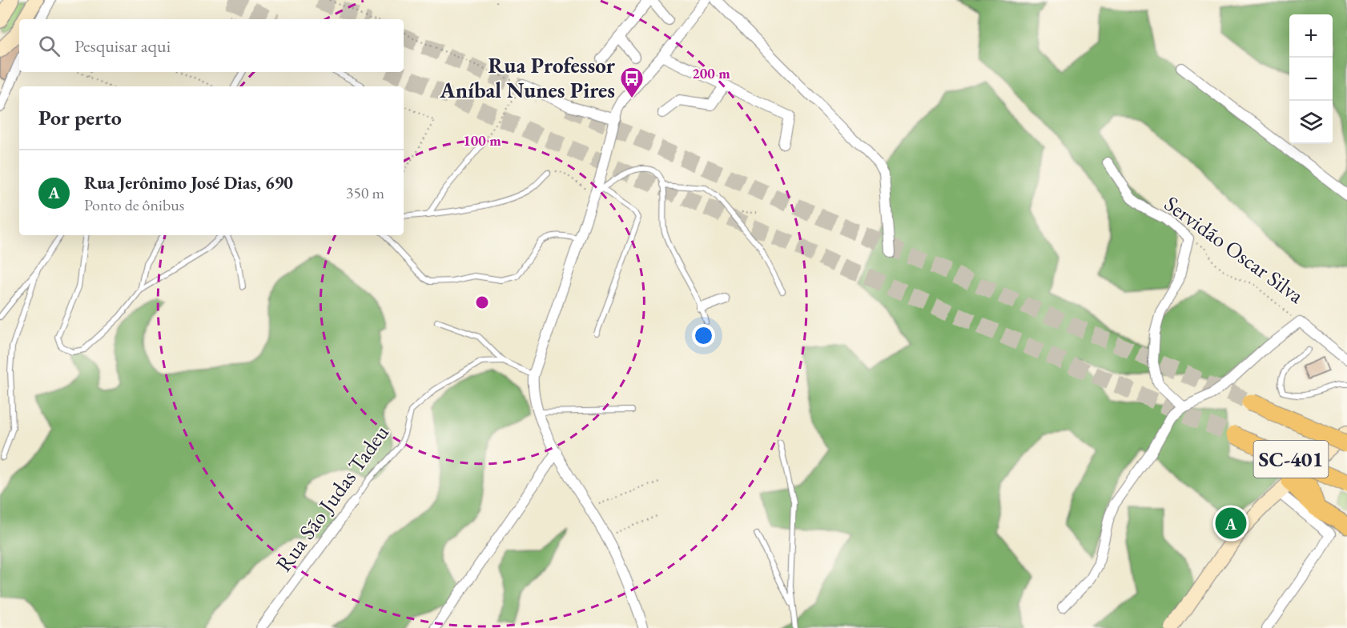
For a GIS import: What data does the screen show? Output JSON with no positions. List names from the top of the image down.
{
  "streets": {
    "highway": ["SC-401"],
    "street": ["Servidão Oscar Silva", "Rua São Judas Tadeu"]
  },
  "places": {
    "bus stop": ["Rua Professor Aníbal Nunes Pires"]
  },
  "page": {
    "map_buttons": ["+", "−"],
    "search": "Pesquisar aqui",
    "heading": "Por perto",
    "list": [
      {
        "mark": "A",
        "name": "Rua Jerônimo José Dias, 690",
        "note": "Ponto de ônibus",
        "value": "350 m"
      }
    ],
    "pins": "A"
  },
  "rings": ["200 m", "100 m"]
}
